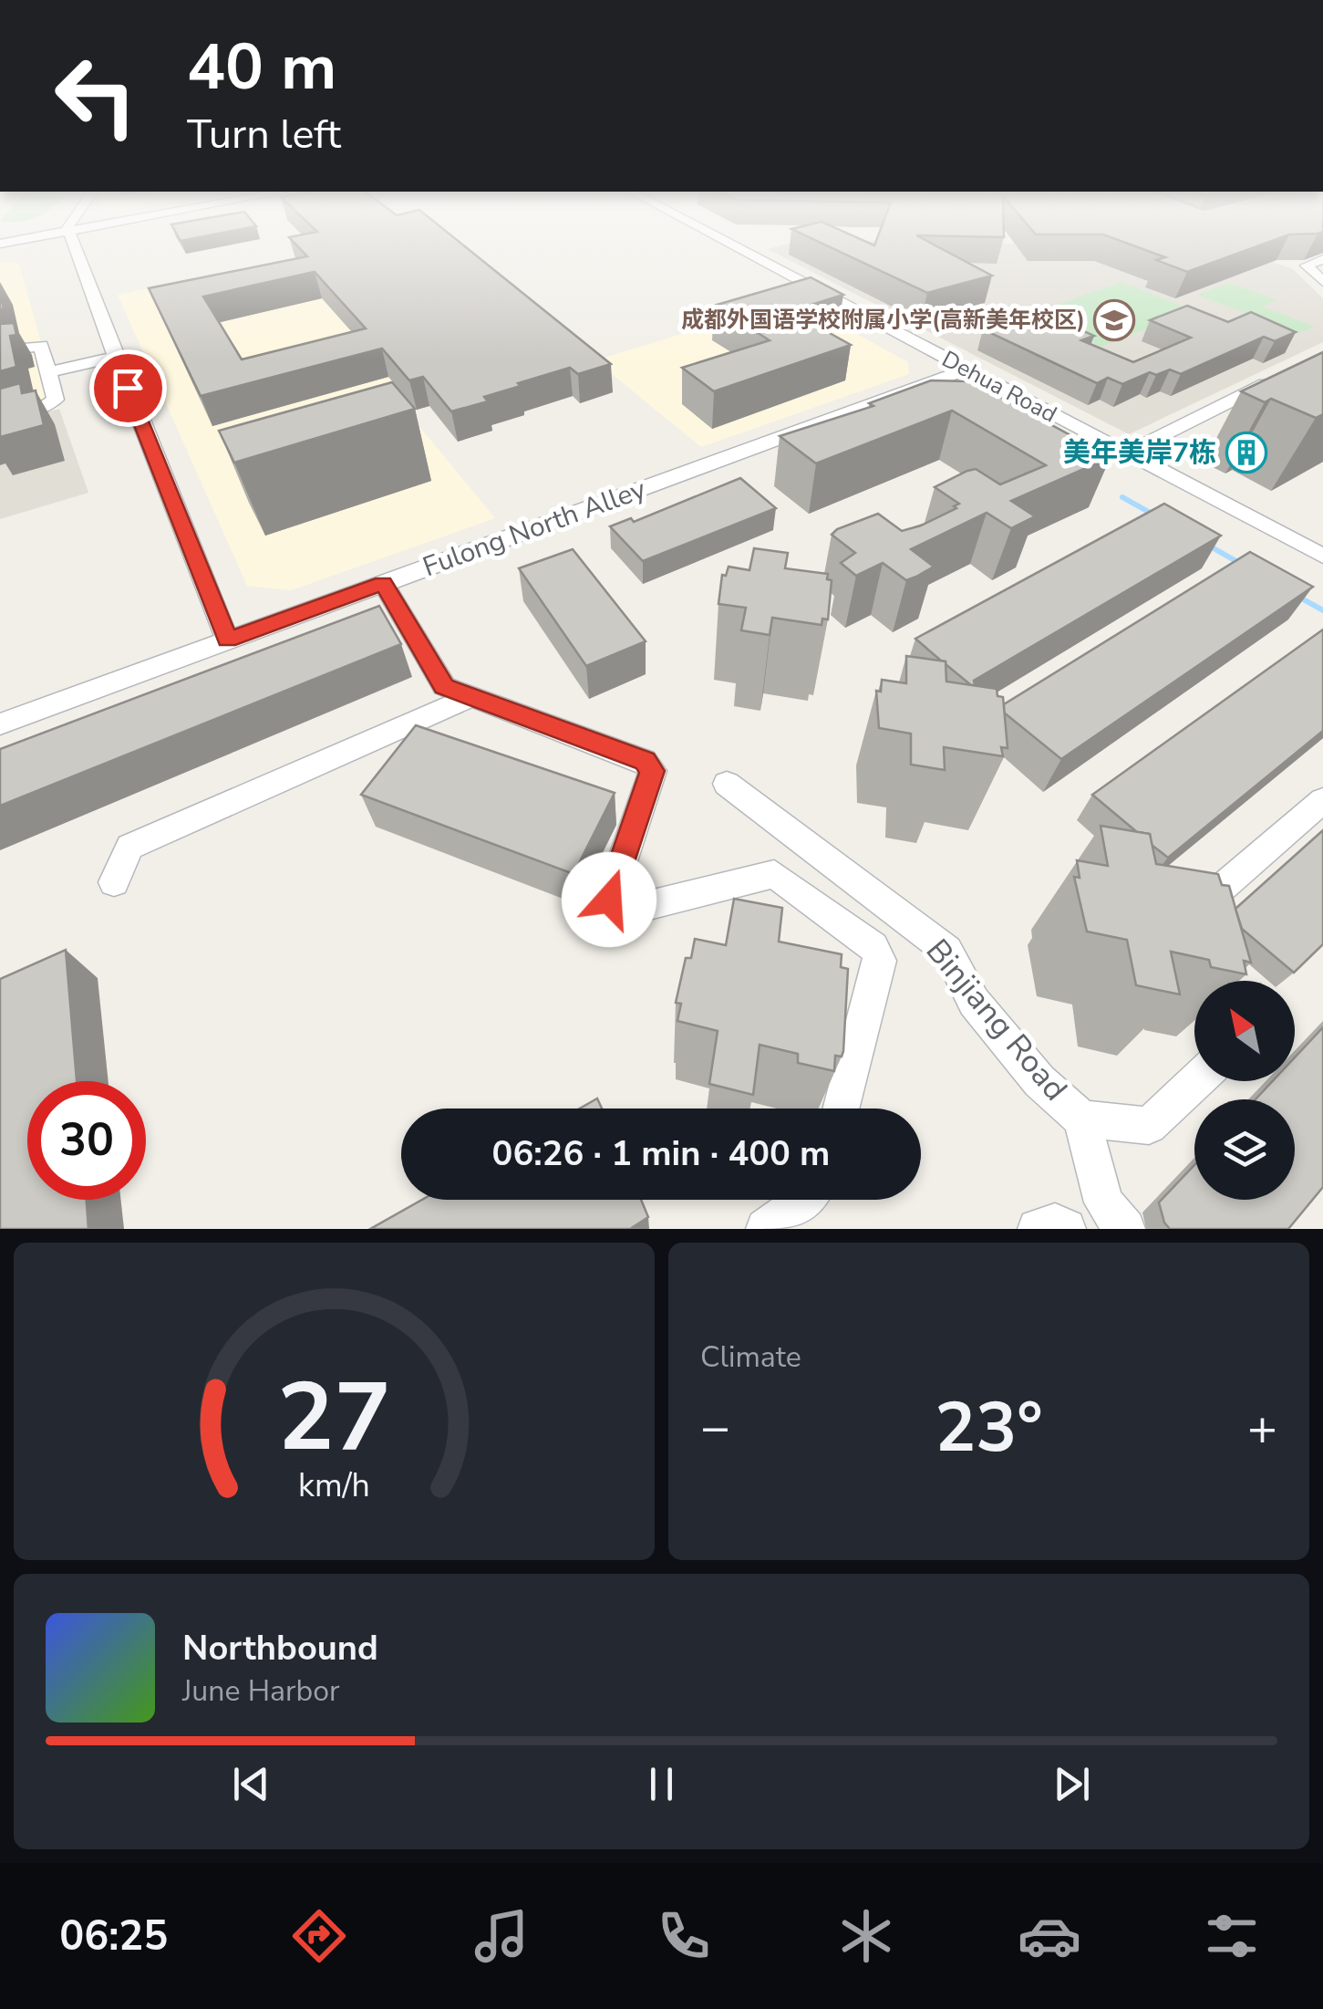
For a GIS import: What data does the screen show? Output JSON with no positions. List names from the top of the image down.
{
  "streets": {
    "street": ["Dehua Road", "Fulong North Alley", "Binjiang Road"]
  },
  "crossings": [
    ["Dehua Road", "Fulong North Alley"]
  ],
  "places": {
    "school or university": ["成都外国语学校附属小学(高新美年校区)"],
    "building": ["美年美岸7栋"]
  },
  "north": "top left",
  "page": {
    "turn": ["40 m", "Turn left"],
    "limit": "30",
    "trip": "06:26 · 1 min · 400 m",
    "tile": "Climate",
    "heat": ["−", "23°", "+"],
    "song": ["Northbound", "June Harbor"],
    "tabs": "06:25",
    "gauge": ["27", "km/h"]
  }
}
